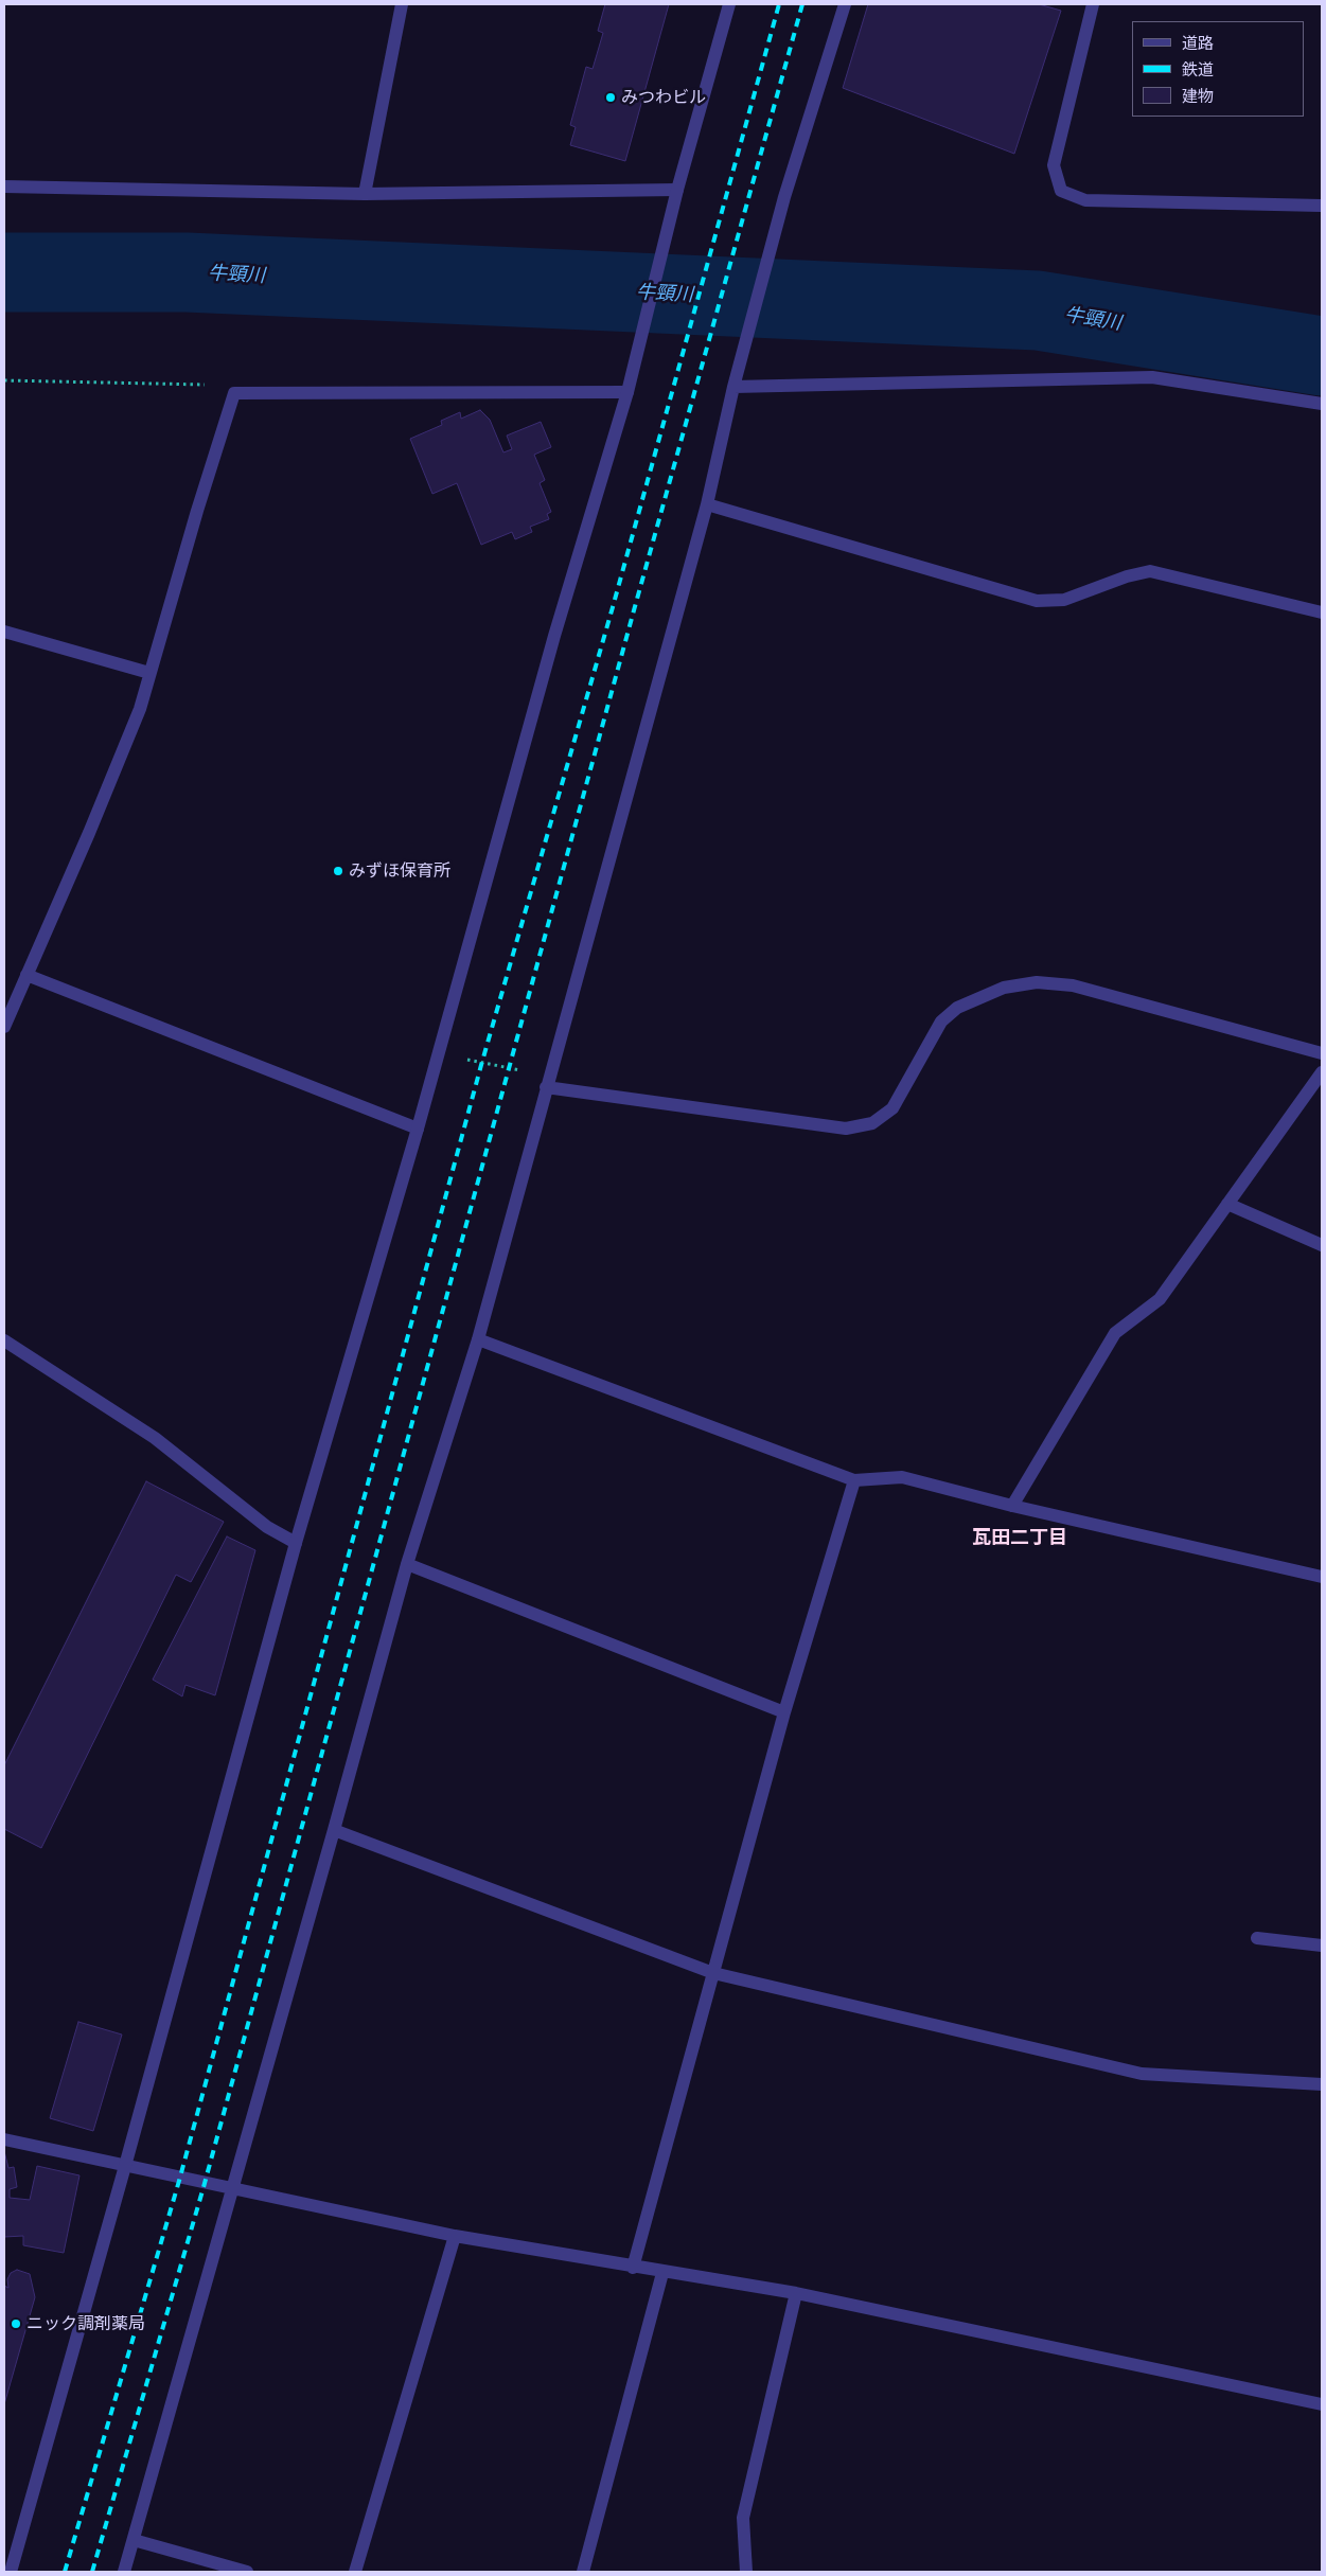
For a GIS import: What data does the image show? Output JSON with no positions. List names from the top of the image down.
{
  "districts": ["瓦田二丁目"],
  "water": ["牛頸川"],
  "places": ["みつわビル", "みずほ保育所", "ニック調剤薬局"],
  "legend": ["道路", "鉄道", "建物"]
}
